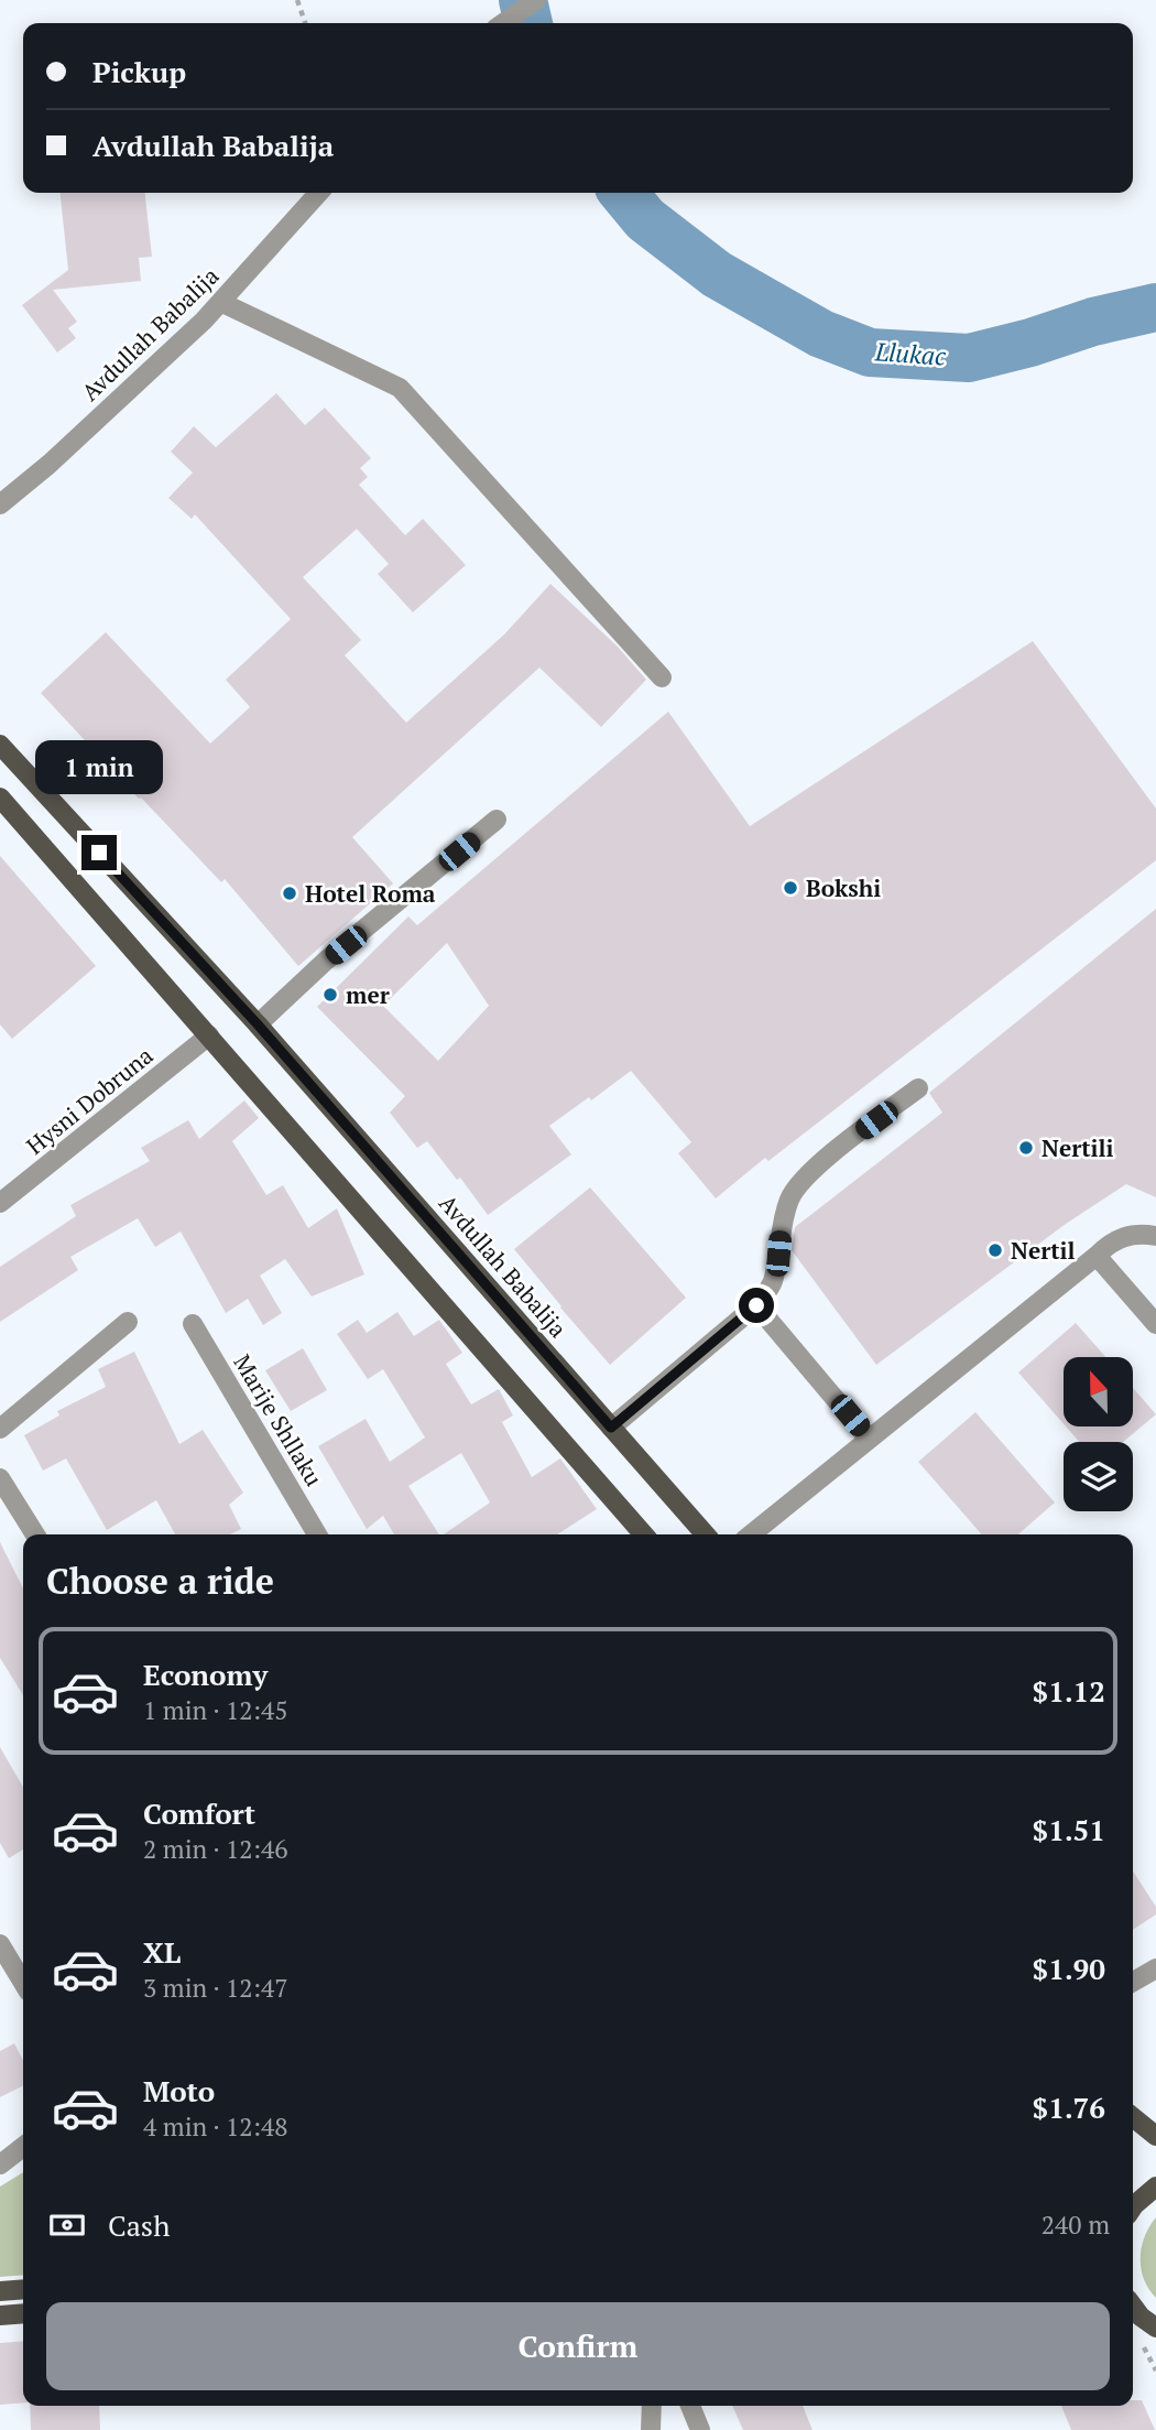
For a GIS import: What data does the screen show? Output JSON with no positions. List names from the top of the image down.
{
  "streets": {
    "main road": ["Avdullah Babalija"],
    "street": ["Hysni Dobruna", "Marije Shllaku"]
  },
  "water": ["Llukac"],
  "places": [
    "Bokshi",
    "Hotel Roma",
    "mer",
    "Nertili",
    "Nertil"
  ],
  "north": "top",
  "page": {
    "banner": ["Pickup", "Avdullah Babalija"],
    "bubble": "1 min",
    "heading": "Choose a ride",
    "list": [
      {
        "name": "Economy",
        "note": "1 min · 12:45",
        "value": "$1.12"
      },
      {
        "name": "Comfort",
        "note": "2 min · 12:46",
        "value": "$1.51"
      },
      {
        "name": "XL",
        "note": "3 min · 12:47",
        "value": "$1.90"
      },
      {
        "name": "Moto",
        "note": "4 min · 12:48",
        "value": "$1.76"
      }
    ],
    "pay": ["Cash", "240 m"],
    "buttons": "Confirm"
  }
}
